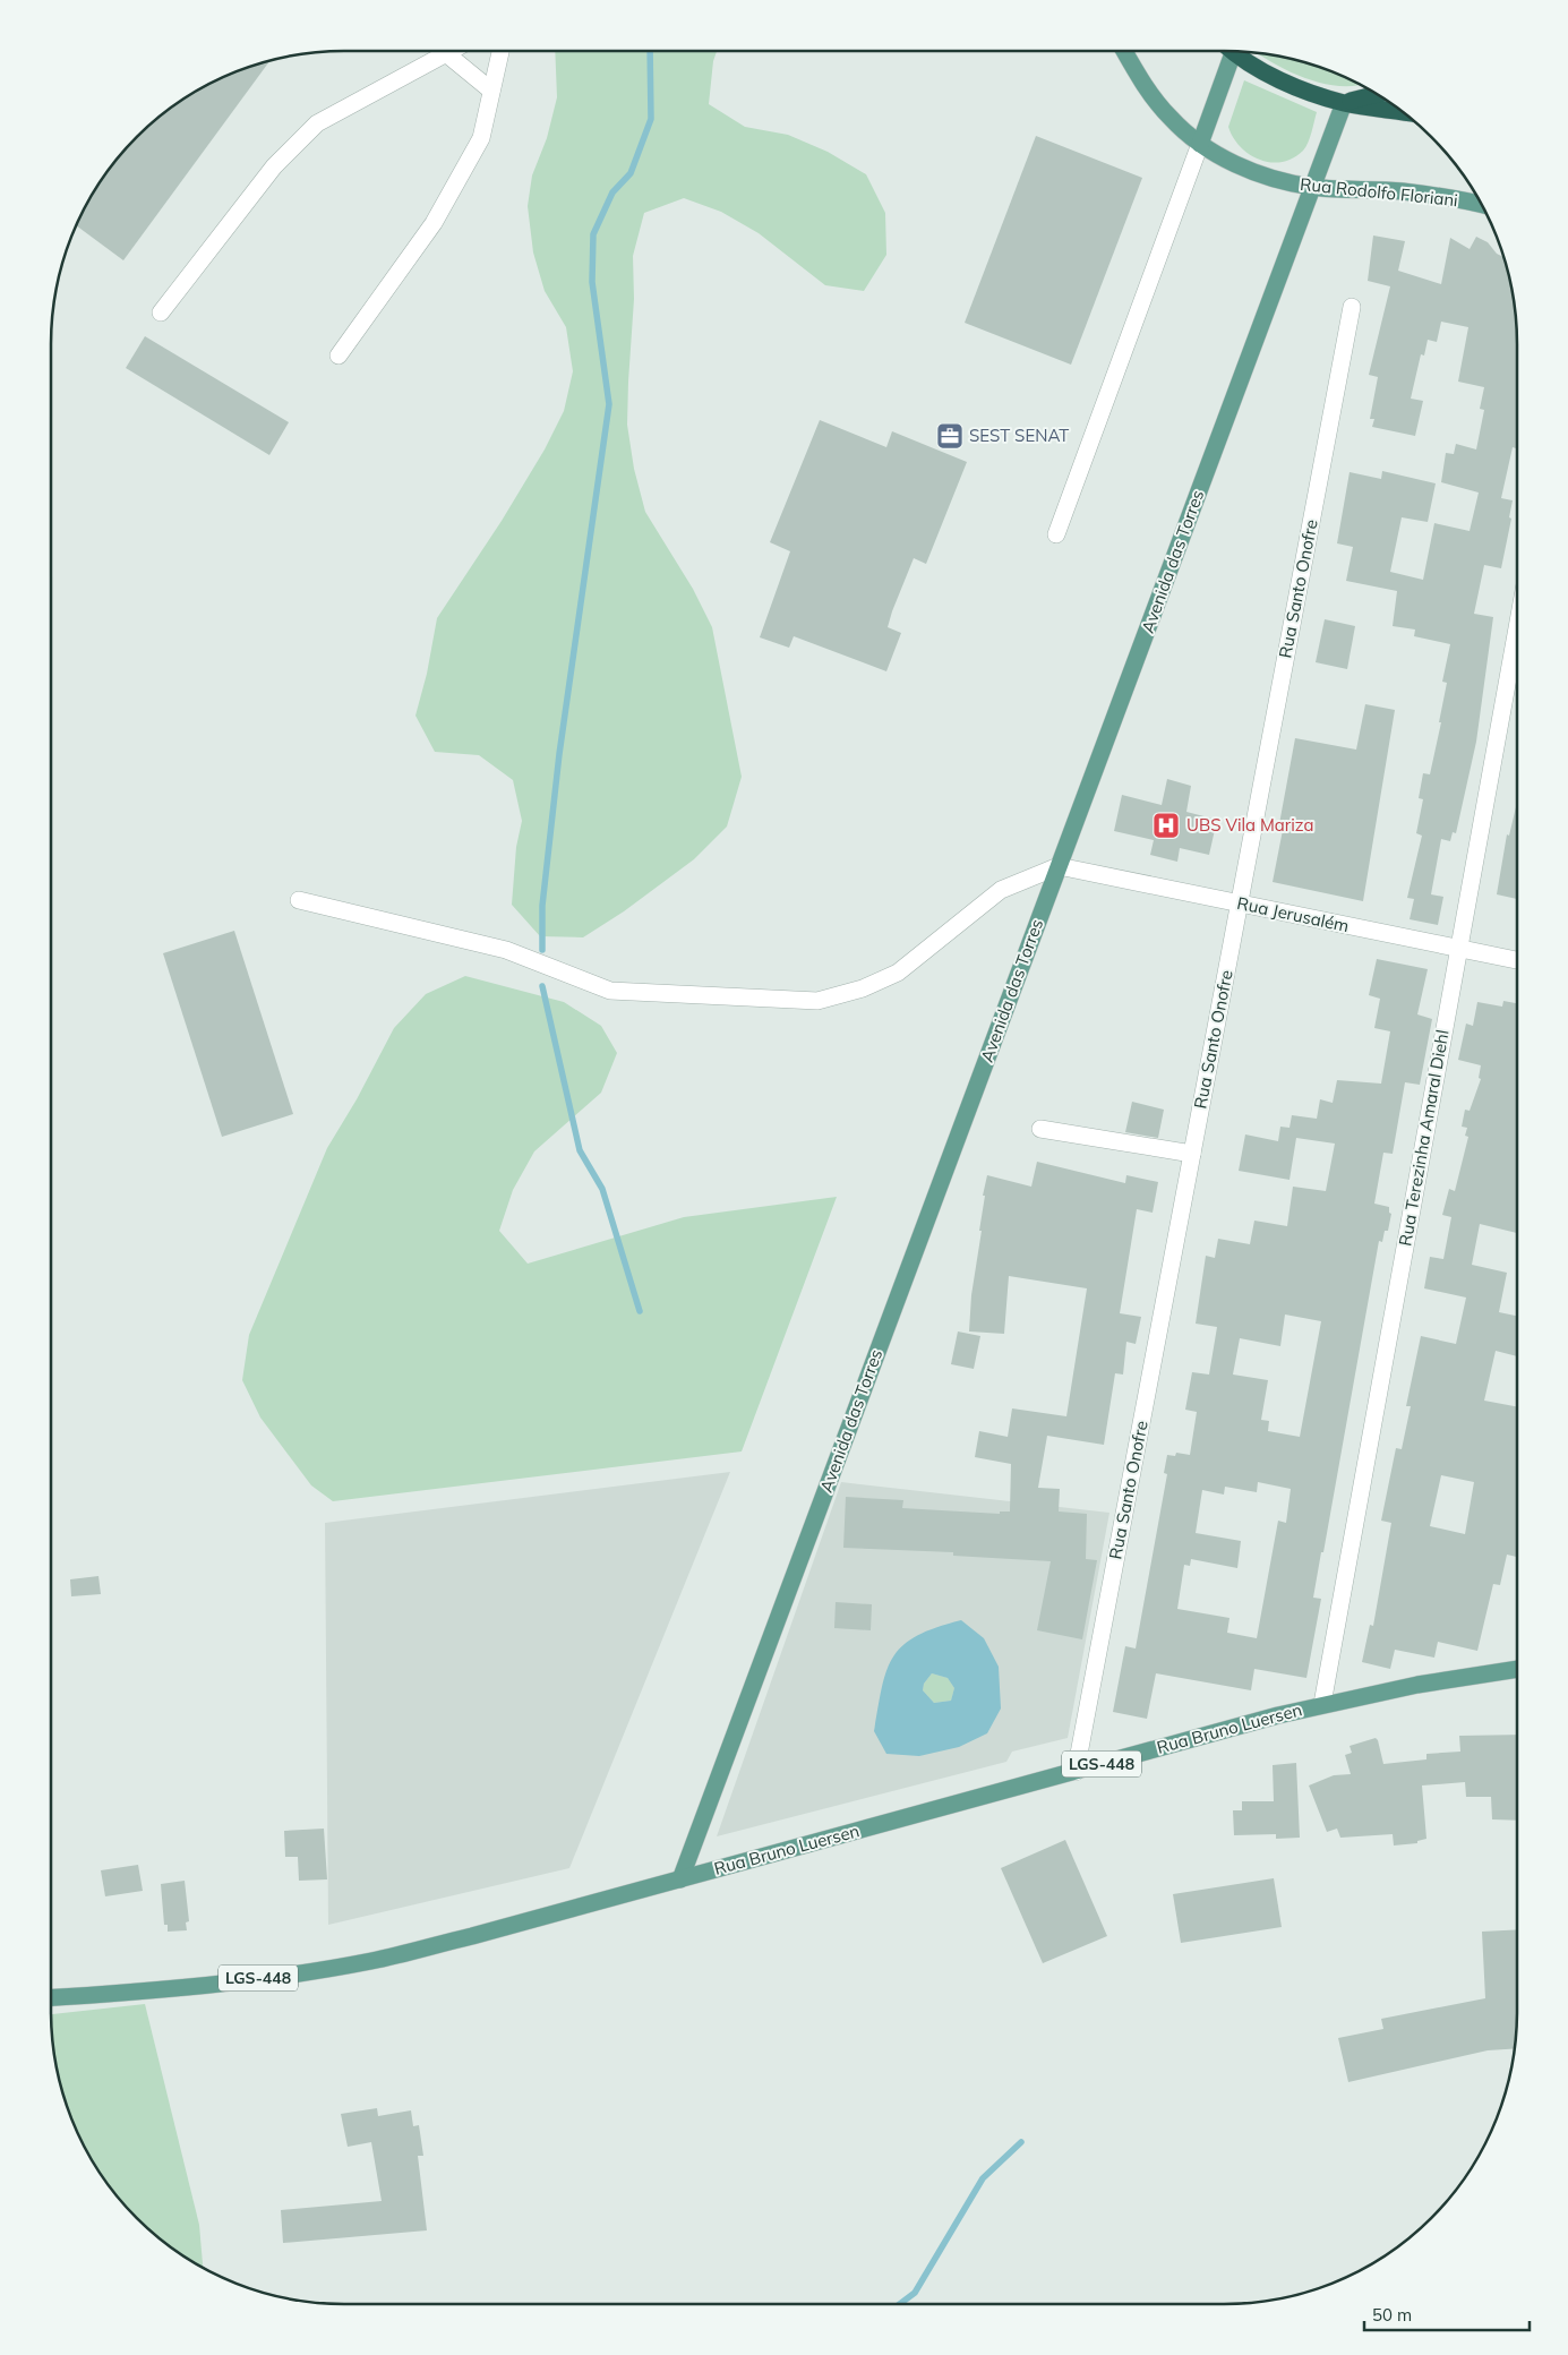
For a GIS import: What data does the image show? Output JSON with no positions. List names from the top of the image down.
{
  "streets": {
    "main road": [
      "Rua Rodolfo Floriani",
      "Avenida das Torres",
      "Rua Bruno Luersen",
      "LGS-448"
    ],
    "street": ["Rua Santo Onofre", "Rua Jerusalém", "Rua Terezinha Amaral Diehl"]
  },
  "crossings": [
    ["Rua Rodolfo Floriani", "Avenida das Torres"],
    ["Avenida das Torres", "Rua Jerusalém"],
    ["Avenida das Torres", "Rua Bruno Luersen"],
    ["Rua Santo Onofre", "Rua Jerusalém"],
    ["Rua Santo Onofre", "Rua Bruno Luersen"],
    ["Rua Jerusalém", "Rua Terezinha Amaral Diehl"],
    ["Rua Terezinha Amaral Diehl", "Rua Bruno Luersen"]
  ],
  "places": {
    "office": ["SEST SENAT"],
    "hospital": ["UBS Vila Mariza"]
  },
  "scale_bar": "50 m"
}
